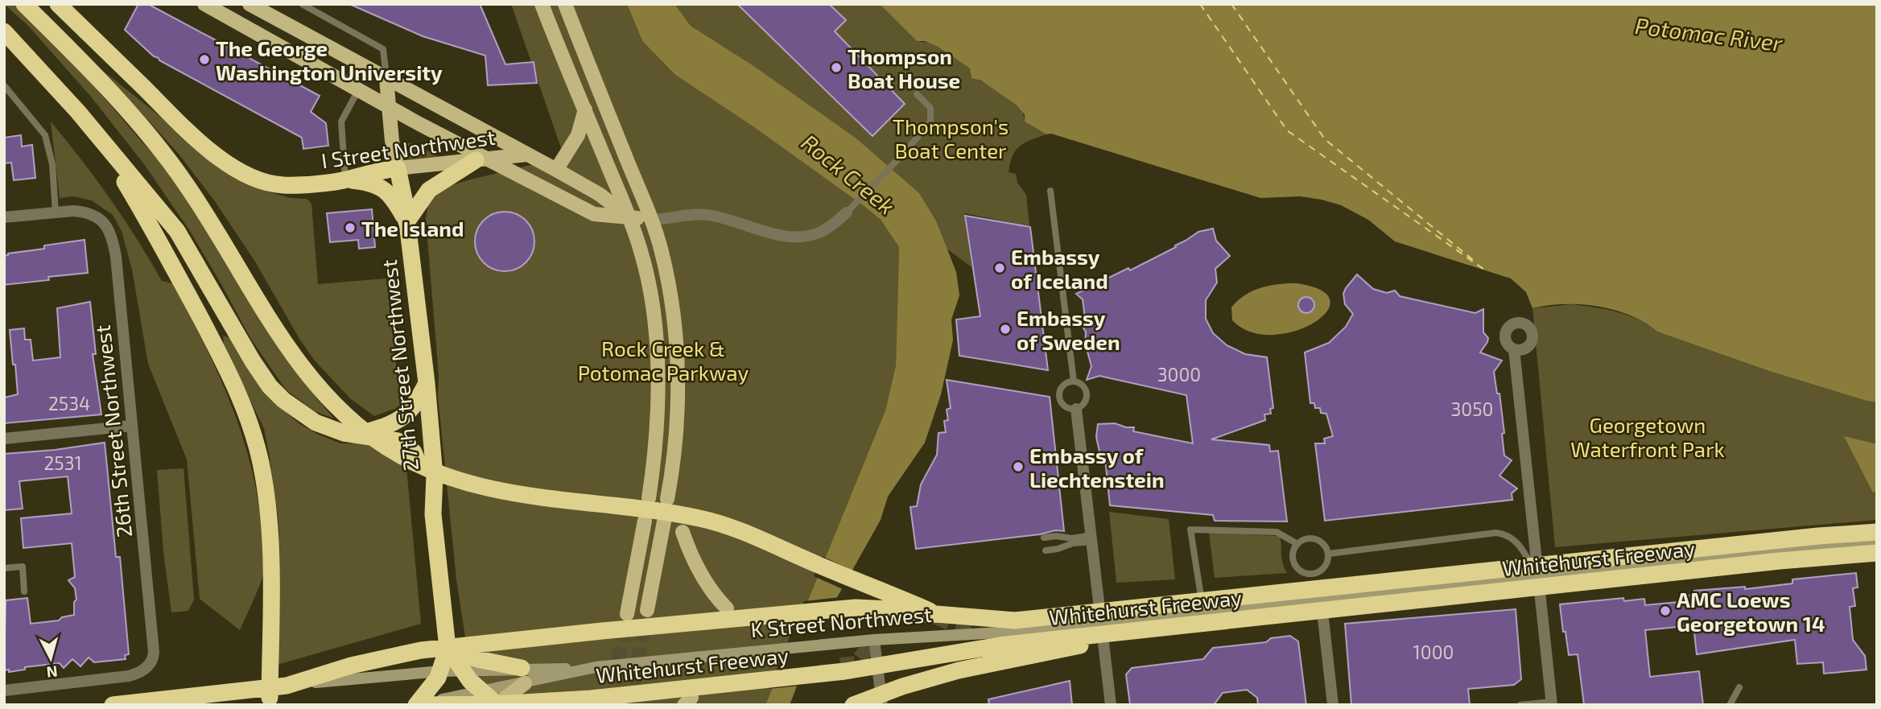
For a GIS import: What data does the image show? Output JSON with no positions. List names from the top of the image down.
{
  "streets": {
    "highway": [
      "I Street Northwest",
      "27th Street Northwest",
      "Whitehurst Freeway",
      "K Street Northwest"
    ],
    "street": ["26th Street Northwest"]
  },
  "crossings": [
    ["I Street Northwest", "27th Street Northwest"],
    ["27th Street Northwest", "Whitehurst Freeway"],
    ["27th Street Northwest", "K Street Northwest"],
    ["Whitehurst Freeway", "K Street Northwest"]
  ],
  "water": ["Potomac River", "Rock Creek"],
  "parks": ["Thompson's Boat Center", "Rock Creek & Potomac Parkway", "Georgetown Waterfront Park"],
  "places": [
    "The George Washington University",
    "Thompson Boat House",
    "The Island",
    "Embassy of Iceland",
    "Embassy of Sweden",
    "Embassy of Liechtenstein",
    "AMC Loews Georgetown 14"
  ],
  "house_numbers": [
    "3000",
    "2534",
    "3050",
    "2531",
    "1000"
  ],
  "north": "bottom"
}
